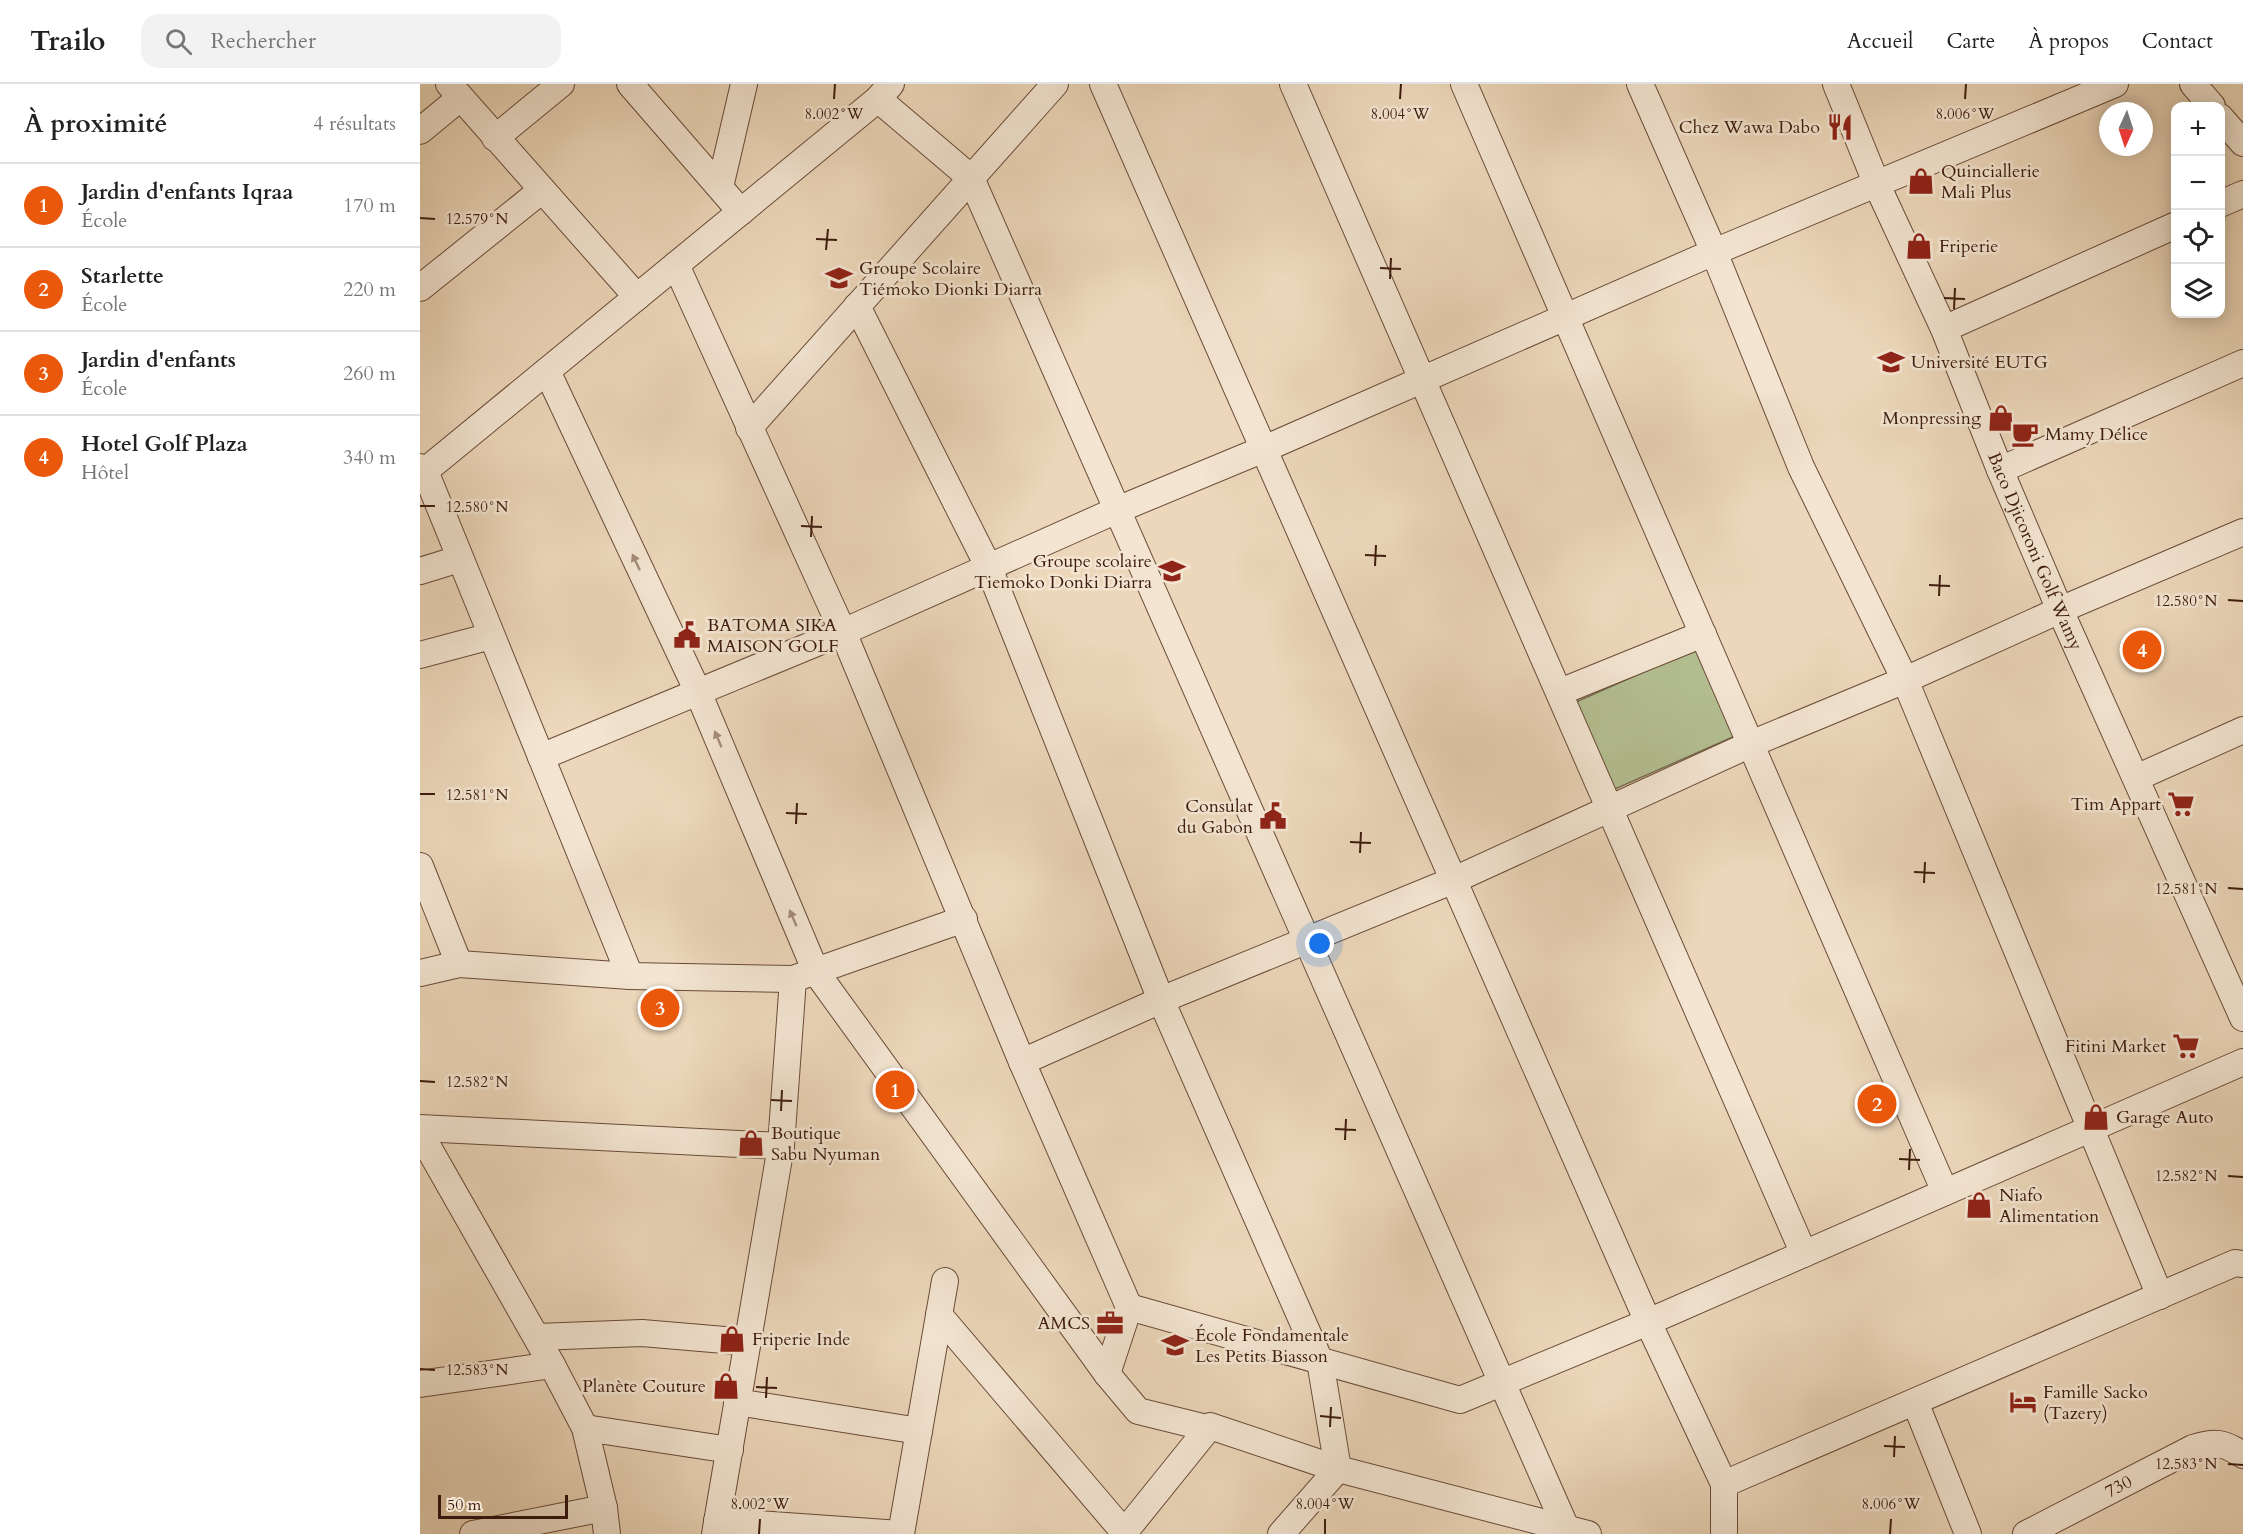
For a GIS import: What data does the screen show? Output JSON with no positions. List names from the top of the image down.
{
  "streets": {
    "street": ["Baco Djicoroni Golf Wamy", "730"]
  },
  "places": {
    "restaurant": ["Chez Wawa Dabo"],
    "shop": [
      "Quinciallerie Mali Plus",
      "Friperie",
      "Monpressing",
      "Garage Auto",
      "Boutique Sabu Nyuman",
      "Niafo Alimentation",
      "Friperie Inde",
      "Planète Couture"
    ],
    "school or university": [
      "Groupe Scolaire Tiémoko Dionki Diarra",
      "Université EUTG",
      "Groupe scolaire Tiemoko Donki Diarra",
      "École Fondamentale Les Petits Biasson"
    ],
    "cafe": ["Mamy Délice"],
    "public building": ["BATOMA SIKA MAISON GOLF", "Consulat du Gabon"],
    "supermarket": ["Tim Appart", "Fitini Market"],
    "office": ["AMCS"],
    "hotel": ["Famille Sacko (Tazery)"]
  },
  "scale_bar": "50 m",
  "north": "bottom",
  "page": {
    "header": "Trailo",
    "search": "Rechercher",
    "nav": [
      "Accueil",
      "Carte",
      "À propos",
      "Contact"
    ],
    "heading": ["À proximité", "4 résultats"],
    "map_buttons": ["+", "−"],
    "list": [
      {
        "mark": "1",
        "name": "Jardin d'enfants Iqraa",
        "note": "École",
        "value": "170 m"
      },
      {
        "mark": "2",
        "name": "Starlette",
        "note": "École",
        "value": "220 m"
      },
      {
        "mark": "3",
        "name": "Jardin d'enfants",
        "note": "École",
        "value": "260 m"
      },
      {
        "mark": "4",
        "name": "Hotel Golf Plaza",
        "note": "Hôtel",
        "value": "340 m"
      }
    ],
    "pins": [
      "4",
      "3",
      "1",
      "2"
    ],
    "scale": "50 m"
  },
  "coordinates": [
    "8.002°W",
    "8.004°W",
    "8.006°W",
    "12.579°N",
    "12.580°N",
    "12.581°N",
    "12.582°N",
    "12.583°N"
  ]
}
